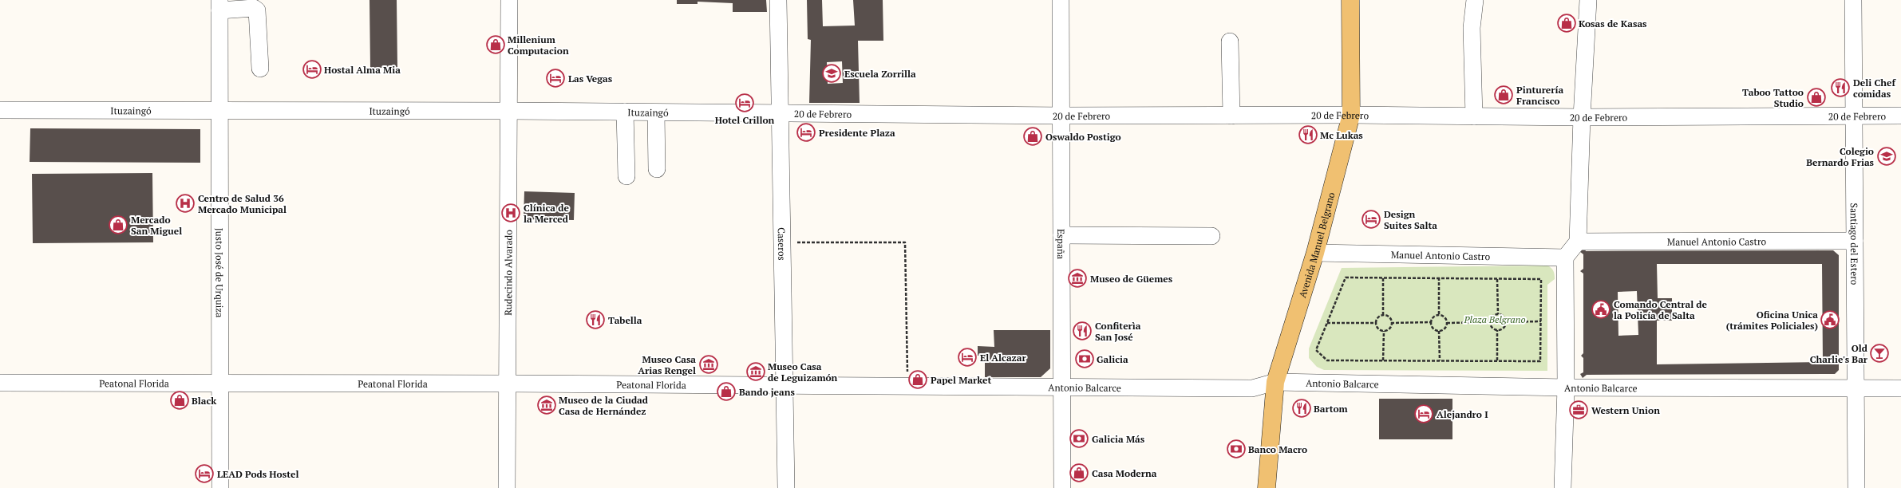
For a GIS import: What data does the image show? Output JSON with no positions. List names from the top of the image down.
{
  "streets": {
    "main road": ["Avenida Manuel Belgrano"],
    "street": [
      "Ituzaingó",
      "20 de Febrero",
      "Manuel Antonio Castro",
      "Caseros",
      "España",
      "Santiago del Estero",
      "Justo José de Urquiza",
      "Rudecindo Alvarado",
      "Peatonal Florida",
      "Antonio Balcarce"
    ]
  },
  "crossings": [
    ["Ituzaingó", "20 de Febrero"],
    ["Ituzaingó", "Caseros"],
    ["Ituzaingó", "Justo José de Urquiza"],
    ["Ituzaingó", "Rudecindo Alvarado"],
    ["20 de Febrero", "Caseros"],
    ["20 de Febrero", "España"],
    ["20 de Febrero", "Santiago del Estero"],
    ["20 de Febrero", "Avenida Manuel Belgrano"],
    ["Manuel Antonio Castro", "Santiago del Estero"],
    ["Manuel Antonio Castro", "Avenida Manuel Belgrano"],
    ["Caseros", "Peatonal Florida"],
    ["Caseros", "Antonio Balcarce"],
    ["España", "Antonio Balcarce"],
    ["Santiago del Estero", "Antonio Balcarce"],
    ["Avenida Manuel Belgrano", "Antonio Balcarce"],
    ["Justo José de Urquiza", "Peatonal Florida"],
    ["Rudecindo Alvarado", "Peatonal Florida"],
    ["Peatonal Florida", "Antonio Balcarce"]
  ],
  "parks": ["Plaza Belgrano"],
  "places": {
    "shop": [
      "Kosas de Kasas",
      "Millenium Computacion",
      "Pinturería Francisco",
      "Taboo Tattoo Studio",
      "Oswaldo Postigo",
      "Mercado San Miguel",
      "Papel Market",
      "Bando jeans",
      "Black",
      "Casa Moderna"
    ],
    "hotel": [
      "Hostal Alma Mia",
      "Las Vegas",
      "Hotel Crillon",
      "Presidente Plaza",
      "Design Suites Salta",
      "El Alcazar",
      "Alejandro I",
      "LEAD Pods Hostel"
    ],
    "school or university": ["Escuela Zorrilla", "Colegio Bernardo Frias"],
    "restaurant": [
      "Deli Chef comidas",
      "Mc Lukas",
      "Tabella",
      "Confiterìa San José",
      "Bartom"
    ],
    "hospital": ["Centro de Salud 36 Mercado Municipal", "Clínica de la Merced"],
    "museum": [
      "Museo de Güemes",
      "Museo Casa Arias Rengel",
      "Museo Casa de Leguizamón",
      "Museo de la Ciudad Casa de Hernández"
    ],
    "public building": ["Comando Central de la Policía de Salta", "Oficina Unica (trámites Policiales)"],
    "bar": ["Old Charlie's Bar"],
    "bank": ["Galicia", "Galicia Más", "Banco Macro"],
    "office": ["Western Union"]
  }
}
